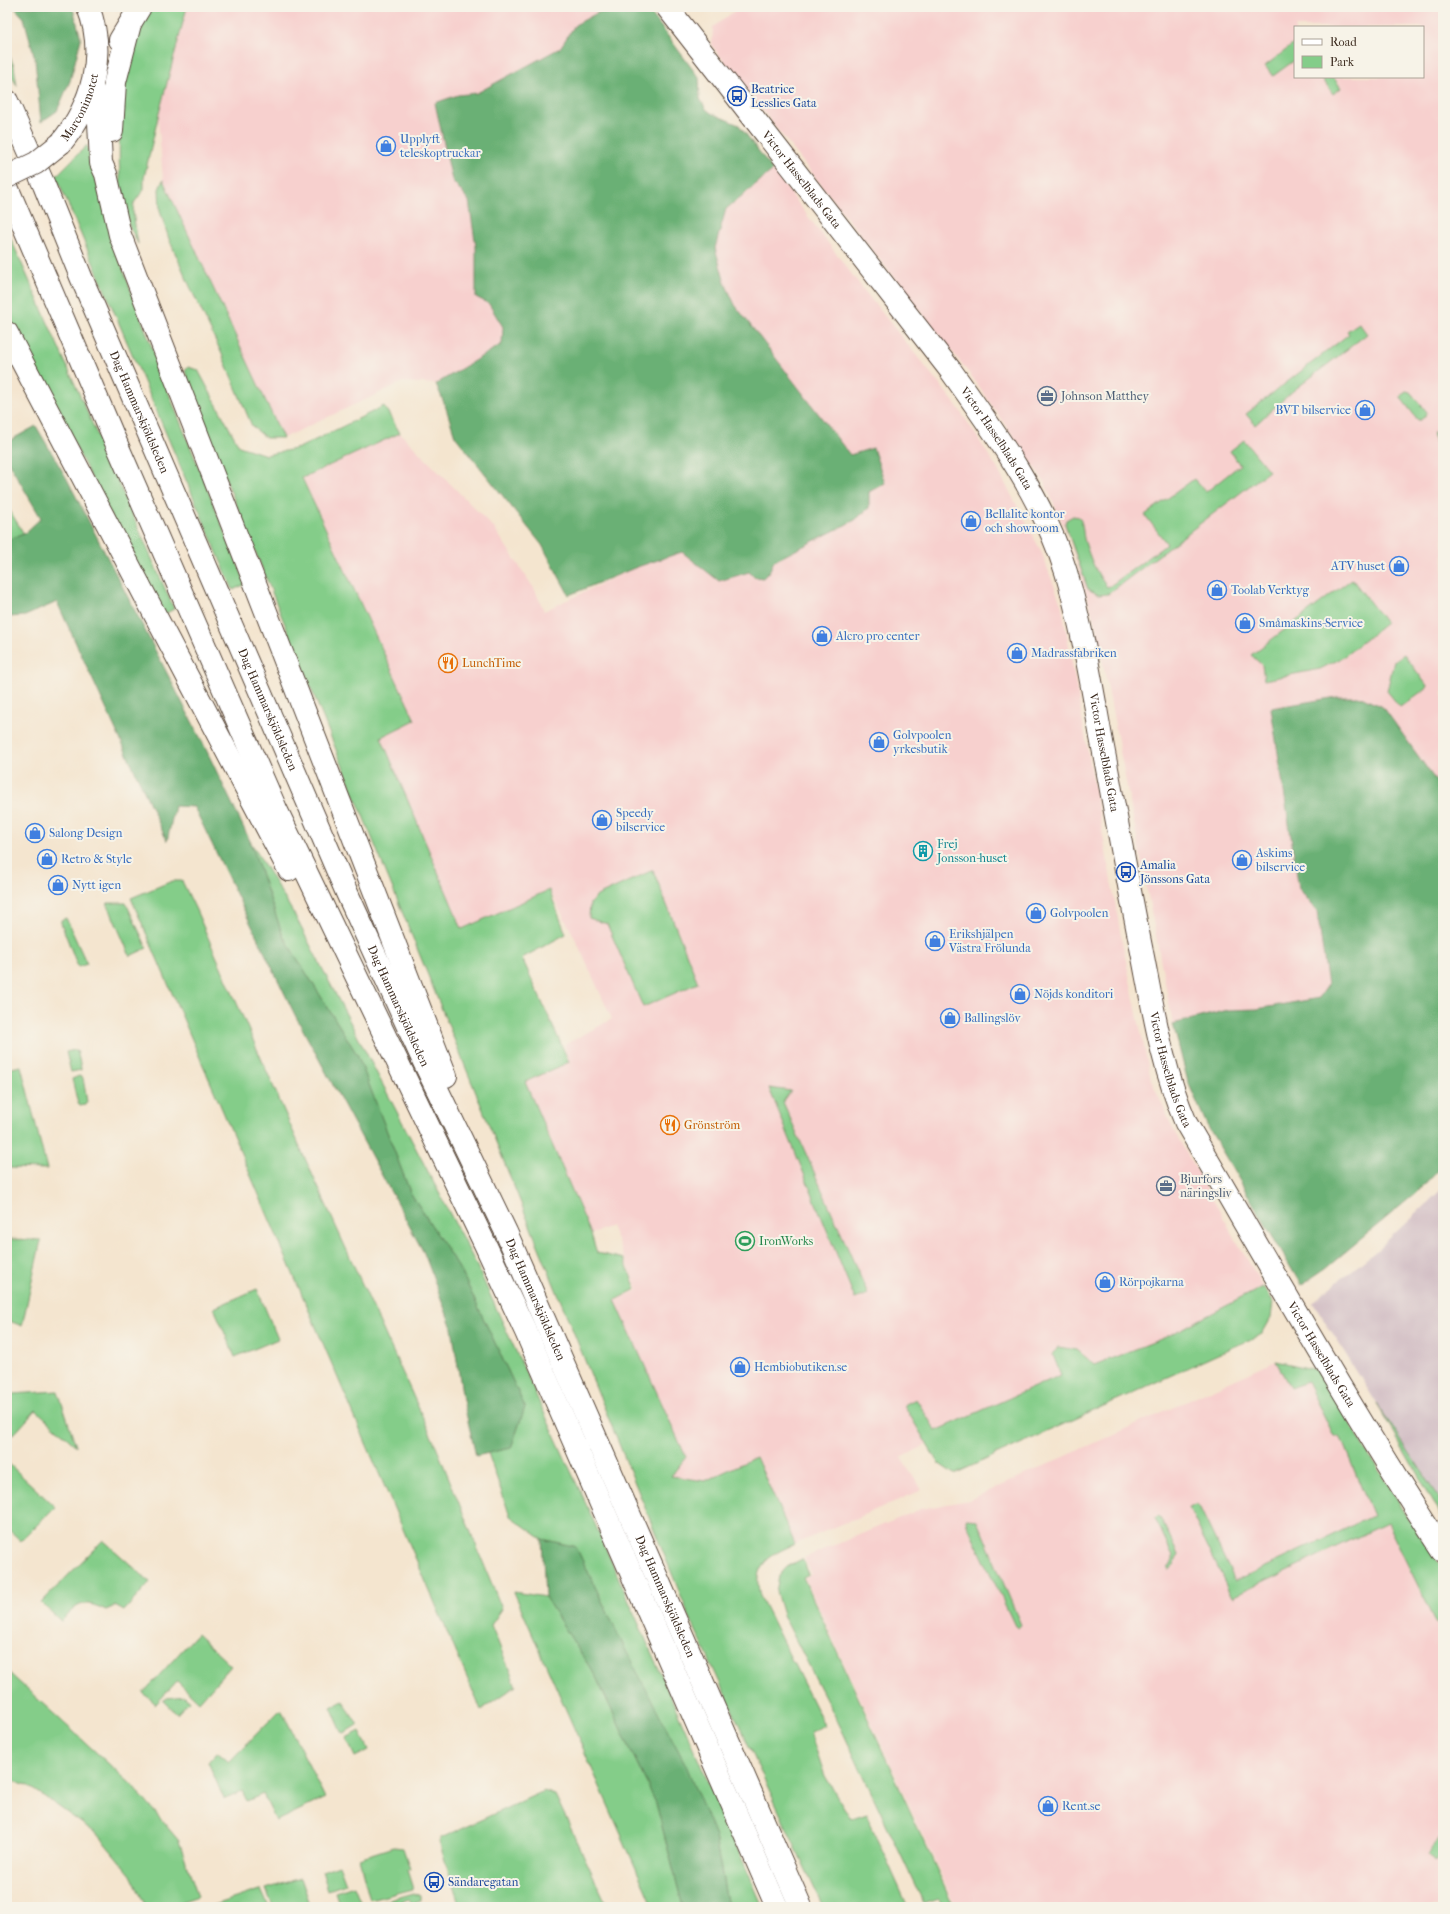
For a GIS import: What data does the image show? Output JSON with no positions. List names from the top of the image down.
{
  "streets": {
    "main road": ["Marconimotet", "Victor Hasselblads Gata", "Dag Hammarskjöldsleden"]
  },
  "places": {
    "bus stop": ["Beatrice Lesslies Gata", "Amalia Jönssons Gata", "Sändaregatan"],
    "shop": [
      "Upplyft teleskoptruckar",
      "BVT bilservice",
      "Bellalite kontor och showroom",
      "ATV huset",
      "Toolab Verktyg",
      "Småmaskins-Service",
      "Alcro pro center",
      "Madrassfabriken",
      "Golvpoolen yrkesbutik",
      "Speedy bilservice",
      "Salong Design",
      "Retro & Style",
      "Askims bilservice",
      "Nytt igen",
      "Golvpoolen",
      "Erikshjälpen Västra Frölunda",
      "Nöjds konditori",
      "Ballingslöv",
      "Rörpojkarna",
      "Hembiobutiken.se",
      "Rent.se"
    ],
    "office": ["Johnson Matthey", "Bjurfors näringsliv"],
    "restaurant": ["LunchTime", "Grönström"],
    "building": ["Frej Jonsson-huset"],
    "sports": ["IronWorks"]
  },
  "legend": ["Road", "Park"]
}
